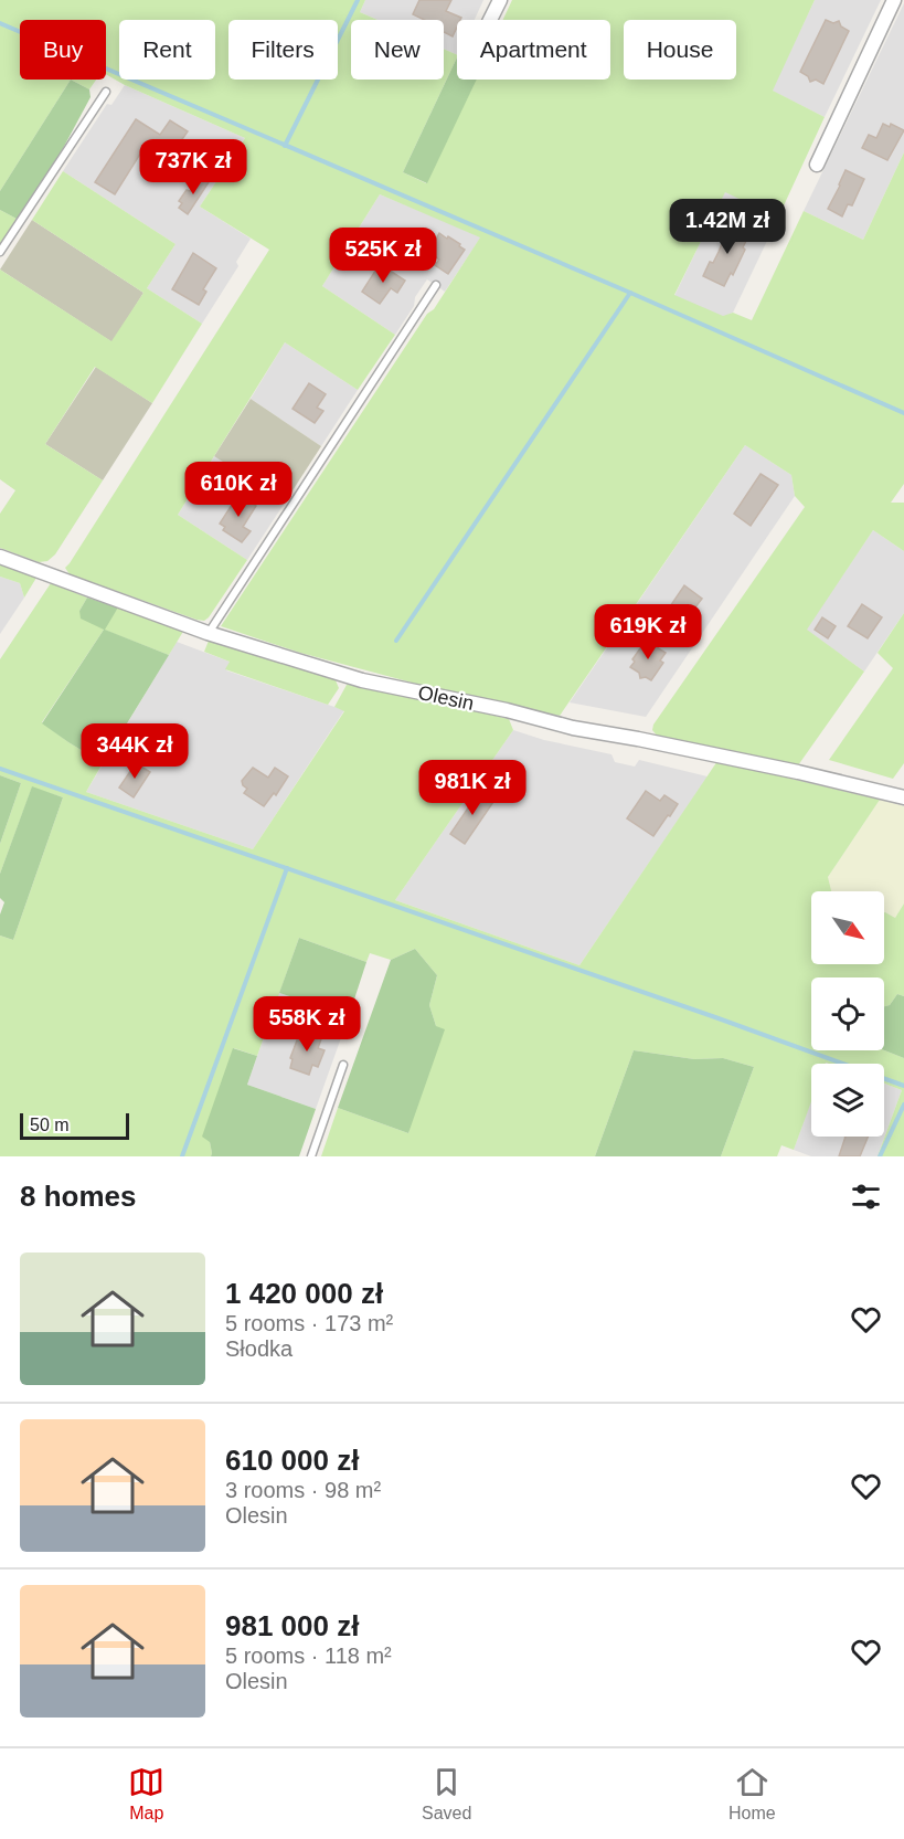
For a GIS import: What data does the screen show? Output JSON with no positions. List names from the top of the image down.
{
  "streets": {
    "street": ["Olesin"]
  },
  "scale_bar": "50 m",
  "north": "bottom right",
  "page": {
    "chip": [
      "Buy",
      "Rent",
      "Filters",
      "New",
      "Apartment",
      "House"
    ],
    "price": [
      "737K zł",
      "1.42M zł",
      "525K zł",
      "610K zł",
      "619K zł",
      "344K zł",
      "981K zł",
      "558K zł"
    ],
    "scale": "50 m",
    "heading": "8 homes",
    "list": [
      {
        "name": "1 420 000 zł",
        "note": "5 rooms · 173 m² · Słodka"
      },
      {
        "name": "610 000 zł",
        "note": "3 rooms · 98 m² · Olesin"
      },
      {
        "name": "981 000 zł",
        "note": "5 rooms · 118 m² · Olesin"
      }
    ],
    "tabs": ["Map", "Saved", "Home"]
  }
}
